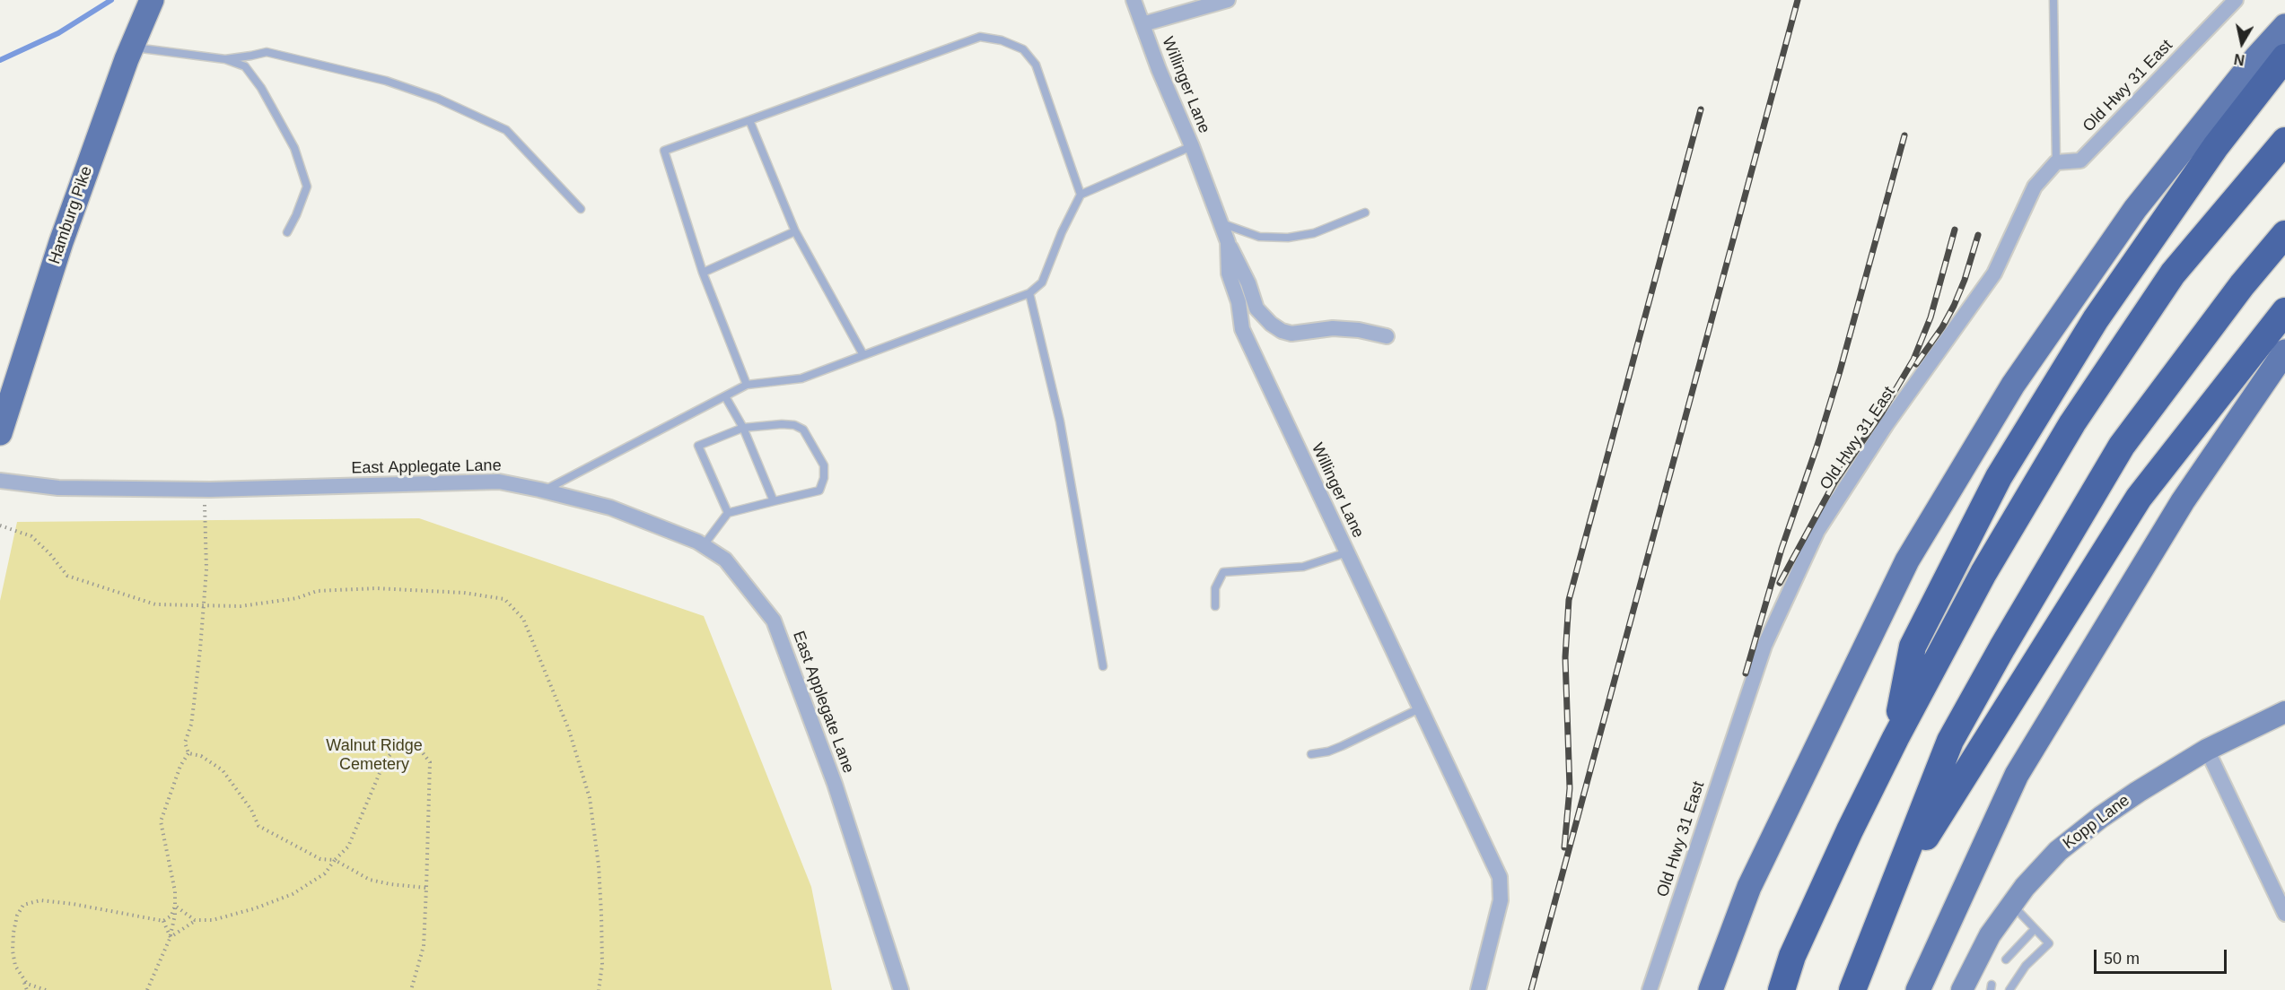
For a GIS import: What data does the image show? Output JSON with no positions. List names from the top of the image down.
{
  "streets": {
    "main road": ["Hamburg Pike"],
    "street": [
      "Willinger Lane",
      "Old Hwy 31 East",
      "East Applegate Lane",
      "Kopp Lane"
    ]
  },
  "parks": ["Walnut Ridge Cemetery"],
  "scale_bar": "50 m",
  "north": "bottom"
}
